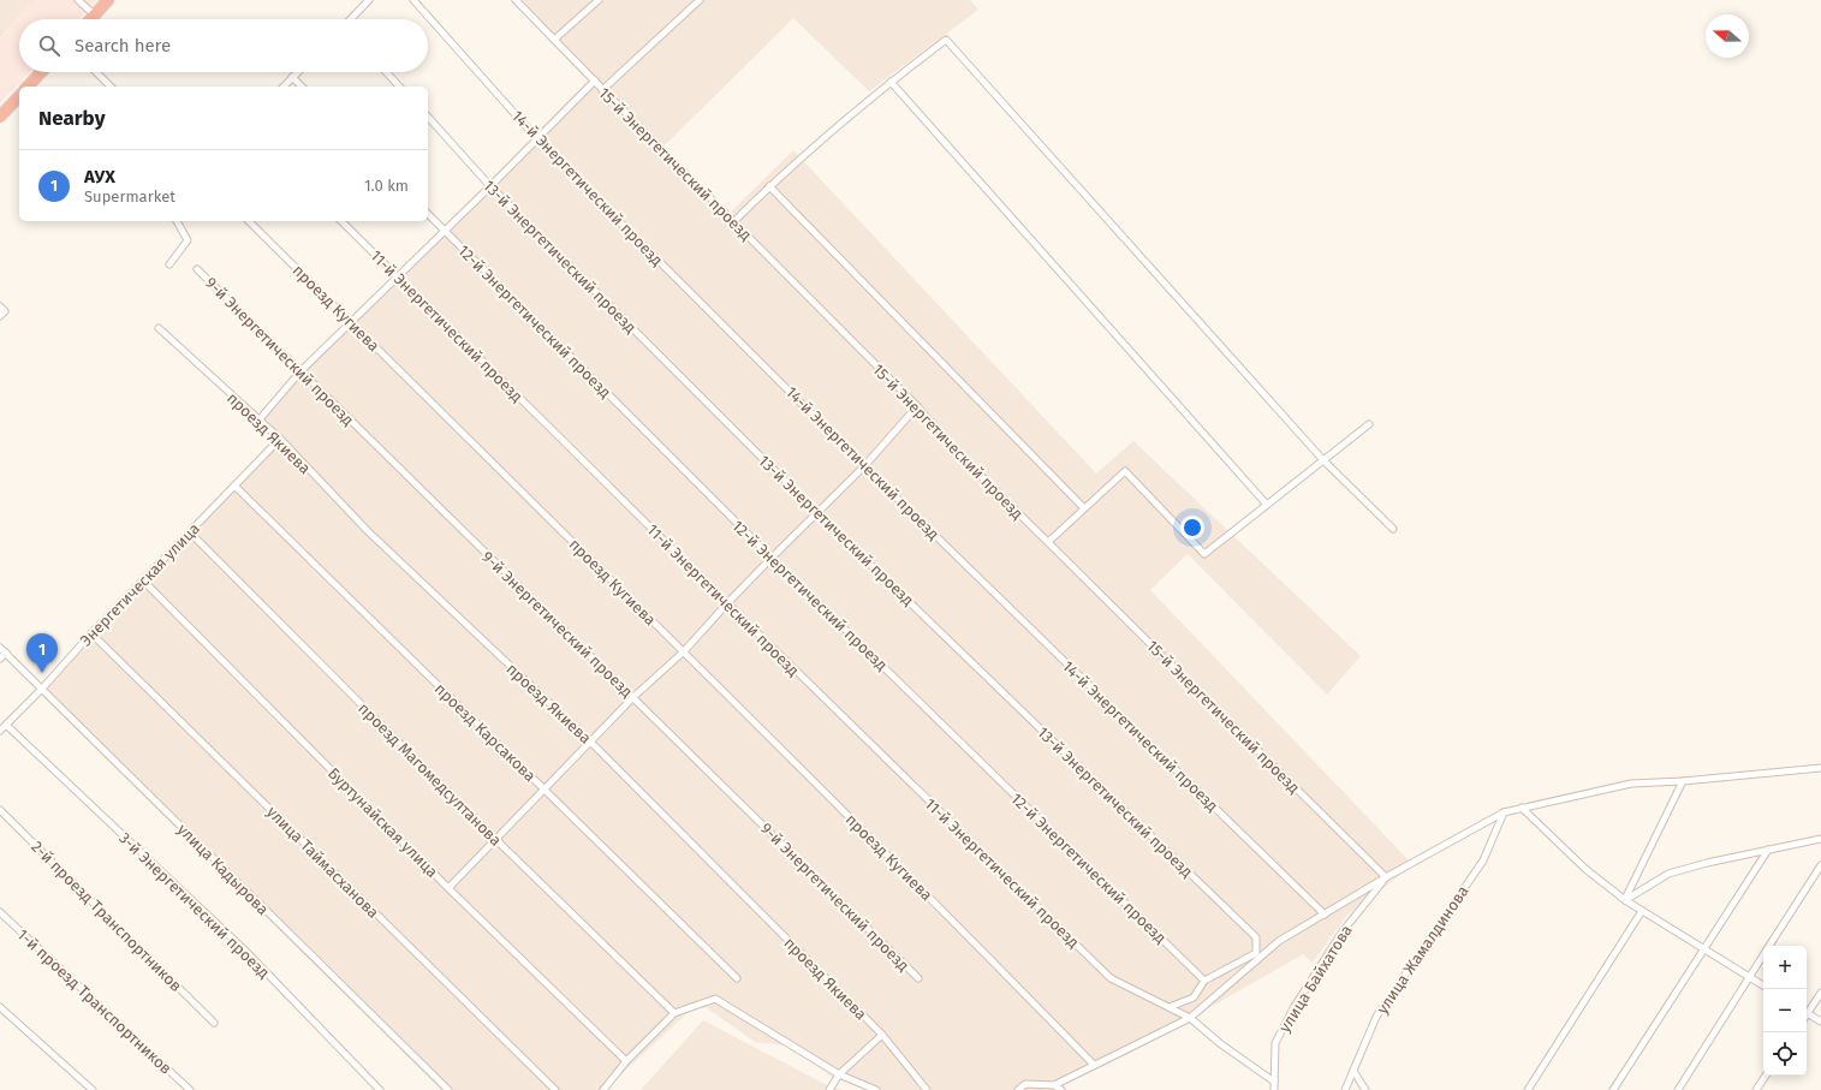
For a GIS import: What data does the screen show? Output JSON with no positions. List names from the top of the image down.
{
  "streets": {
    "street": [
      "15-й Энергетический проезд",
      "14-й Энергетический проезд",
      "13-й Энергетический проезд",
      "проезд Кугиева",
      "12-й Энергетический проезд",
      "11-й Энергетический проезд",
      "9-й Энергетический проезд",
      "проезд Якиева",
      "Энергетическая улица",
      "проезд Карсакова",
      "проезд Магомедсултанова",
      "Буртунайская улица",
      "улица Таймасханова",
      "улица Кадырова",
      "3-й Энергетический проезд",
      "2-й проезд Транспортников",
      "улица Жамалдинова",
      "улица Байхатова",
      "1-й проезд Транспортников"
    ]
  },
  "crossings": [
    ["15-й Энергетический проезд", "улица Байхатова"],
    ["11-й Энергетический проезд", "улица Байхатова"],
    ["проезд Якиева", "Энергетическая улица"],
    ["Энергетическая улица", "проезд Карсакова"],
    ["Энергетическая улица", "проезд Магомедсултанова"],
    ["Энергетическая улица", "Буртунайская улица"],
    ["Энергетическая улица", "улица Таймасханова"],
    ["Энергетическая улица", "улица Кадырова"],
    ["Энергетическая улица", "3-й Энергетический проезд"]
  ],
  "north": "left",
  "page": {
    "search": "Search here",
    "heading": "Nearby",
    "list": [
      {
        "mark": "1",
        "name": "АУХ",
        "note": "Supermarket",
        "value": "1.0 km"
      }
    ],
    "pins": "1",
    "map_buttons": ["+", "−"]
  }
}
